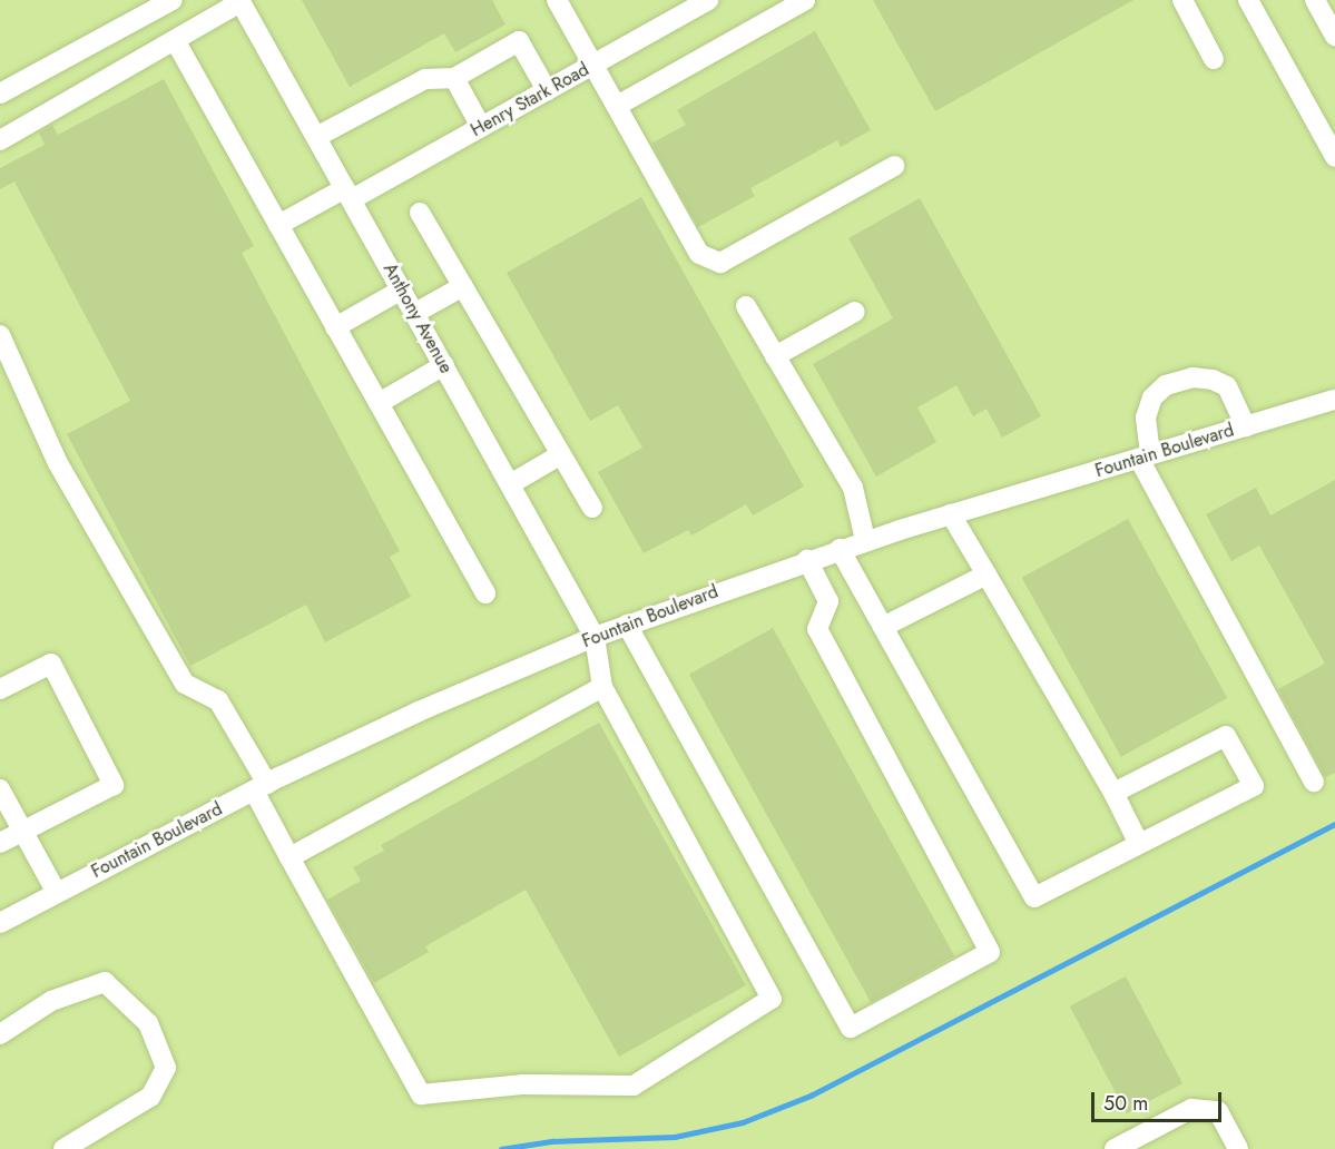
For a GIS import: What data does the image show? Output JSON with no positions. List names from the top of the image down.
{
  "streets": {
    "street": ["Henry Stark Road", "Anthony Avenue", "Fountain Boulevard"]
  },
  "crossings": [
    ["Henry Stark Road", "Anthony Avenue"],
    ["Anthony Avenue", "Fountain Boulevard"]
  ],
  "scale_bar": "50 m"
}
